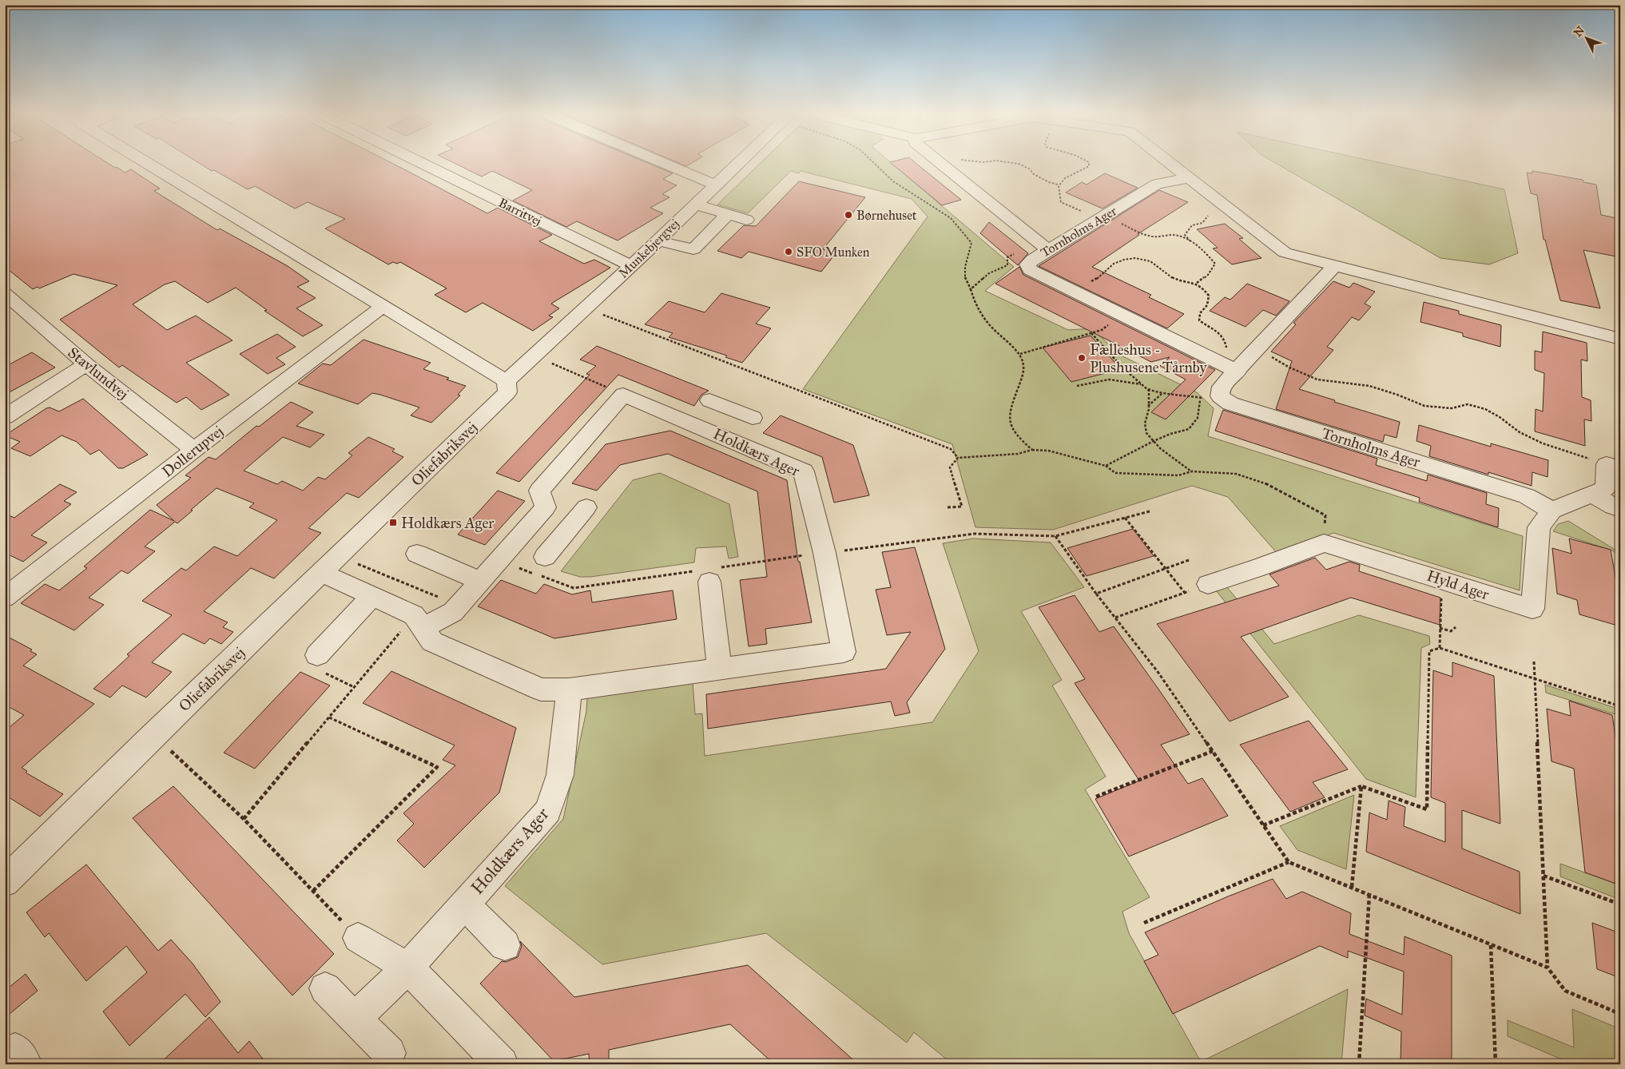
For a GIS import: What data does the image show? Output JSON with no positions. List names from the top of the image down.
{
  "streets": {
    "street": [
      "Barritvej",
      "Tornholms Ager",
      "Munkebjergvej",
      "Stavlundvej",
      "Dollerupvej",
      "Holdkærs Ager",
      "Oliefabriksvej",
      "Hyld Ager"
    ]
  },
  "crossings": [
    ["Barritvej", "Munkebjergvej"],
    ["Tornholms Ager", "Hyld Ager"],
    ["Munkebjergvej", "Oliefabriksvej"],
    ["Stavlundvej", "Dollerupvej"],
    ["Holdkærs Ager", "Oliefabriksvej"]
  ],
  "places": {
    "other": ["Børnehuset", "SFO Munken", "Fælleshus - Plushusene Tårnby"],
    "transit": ["Holdkærs Ager"]
  },
  "north": "top left"
}
